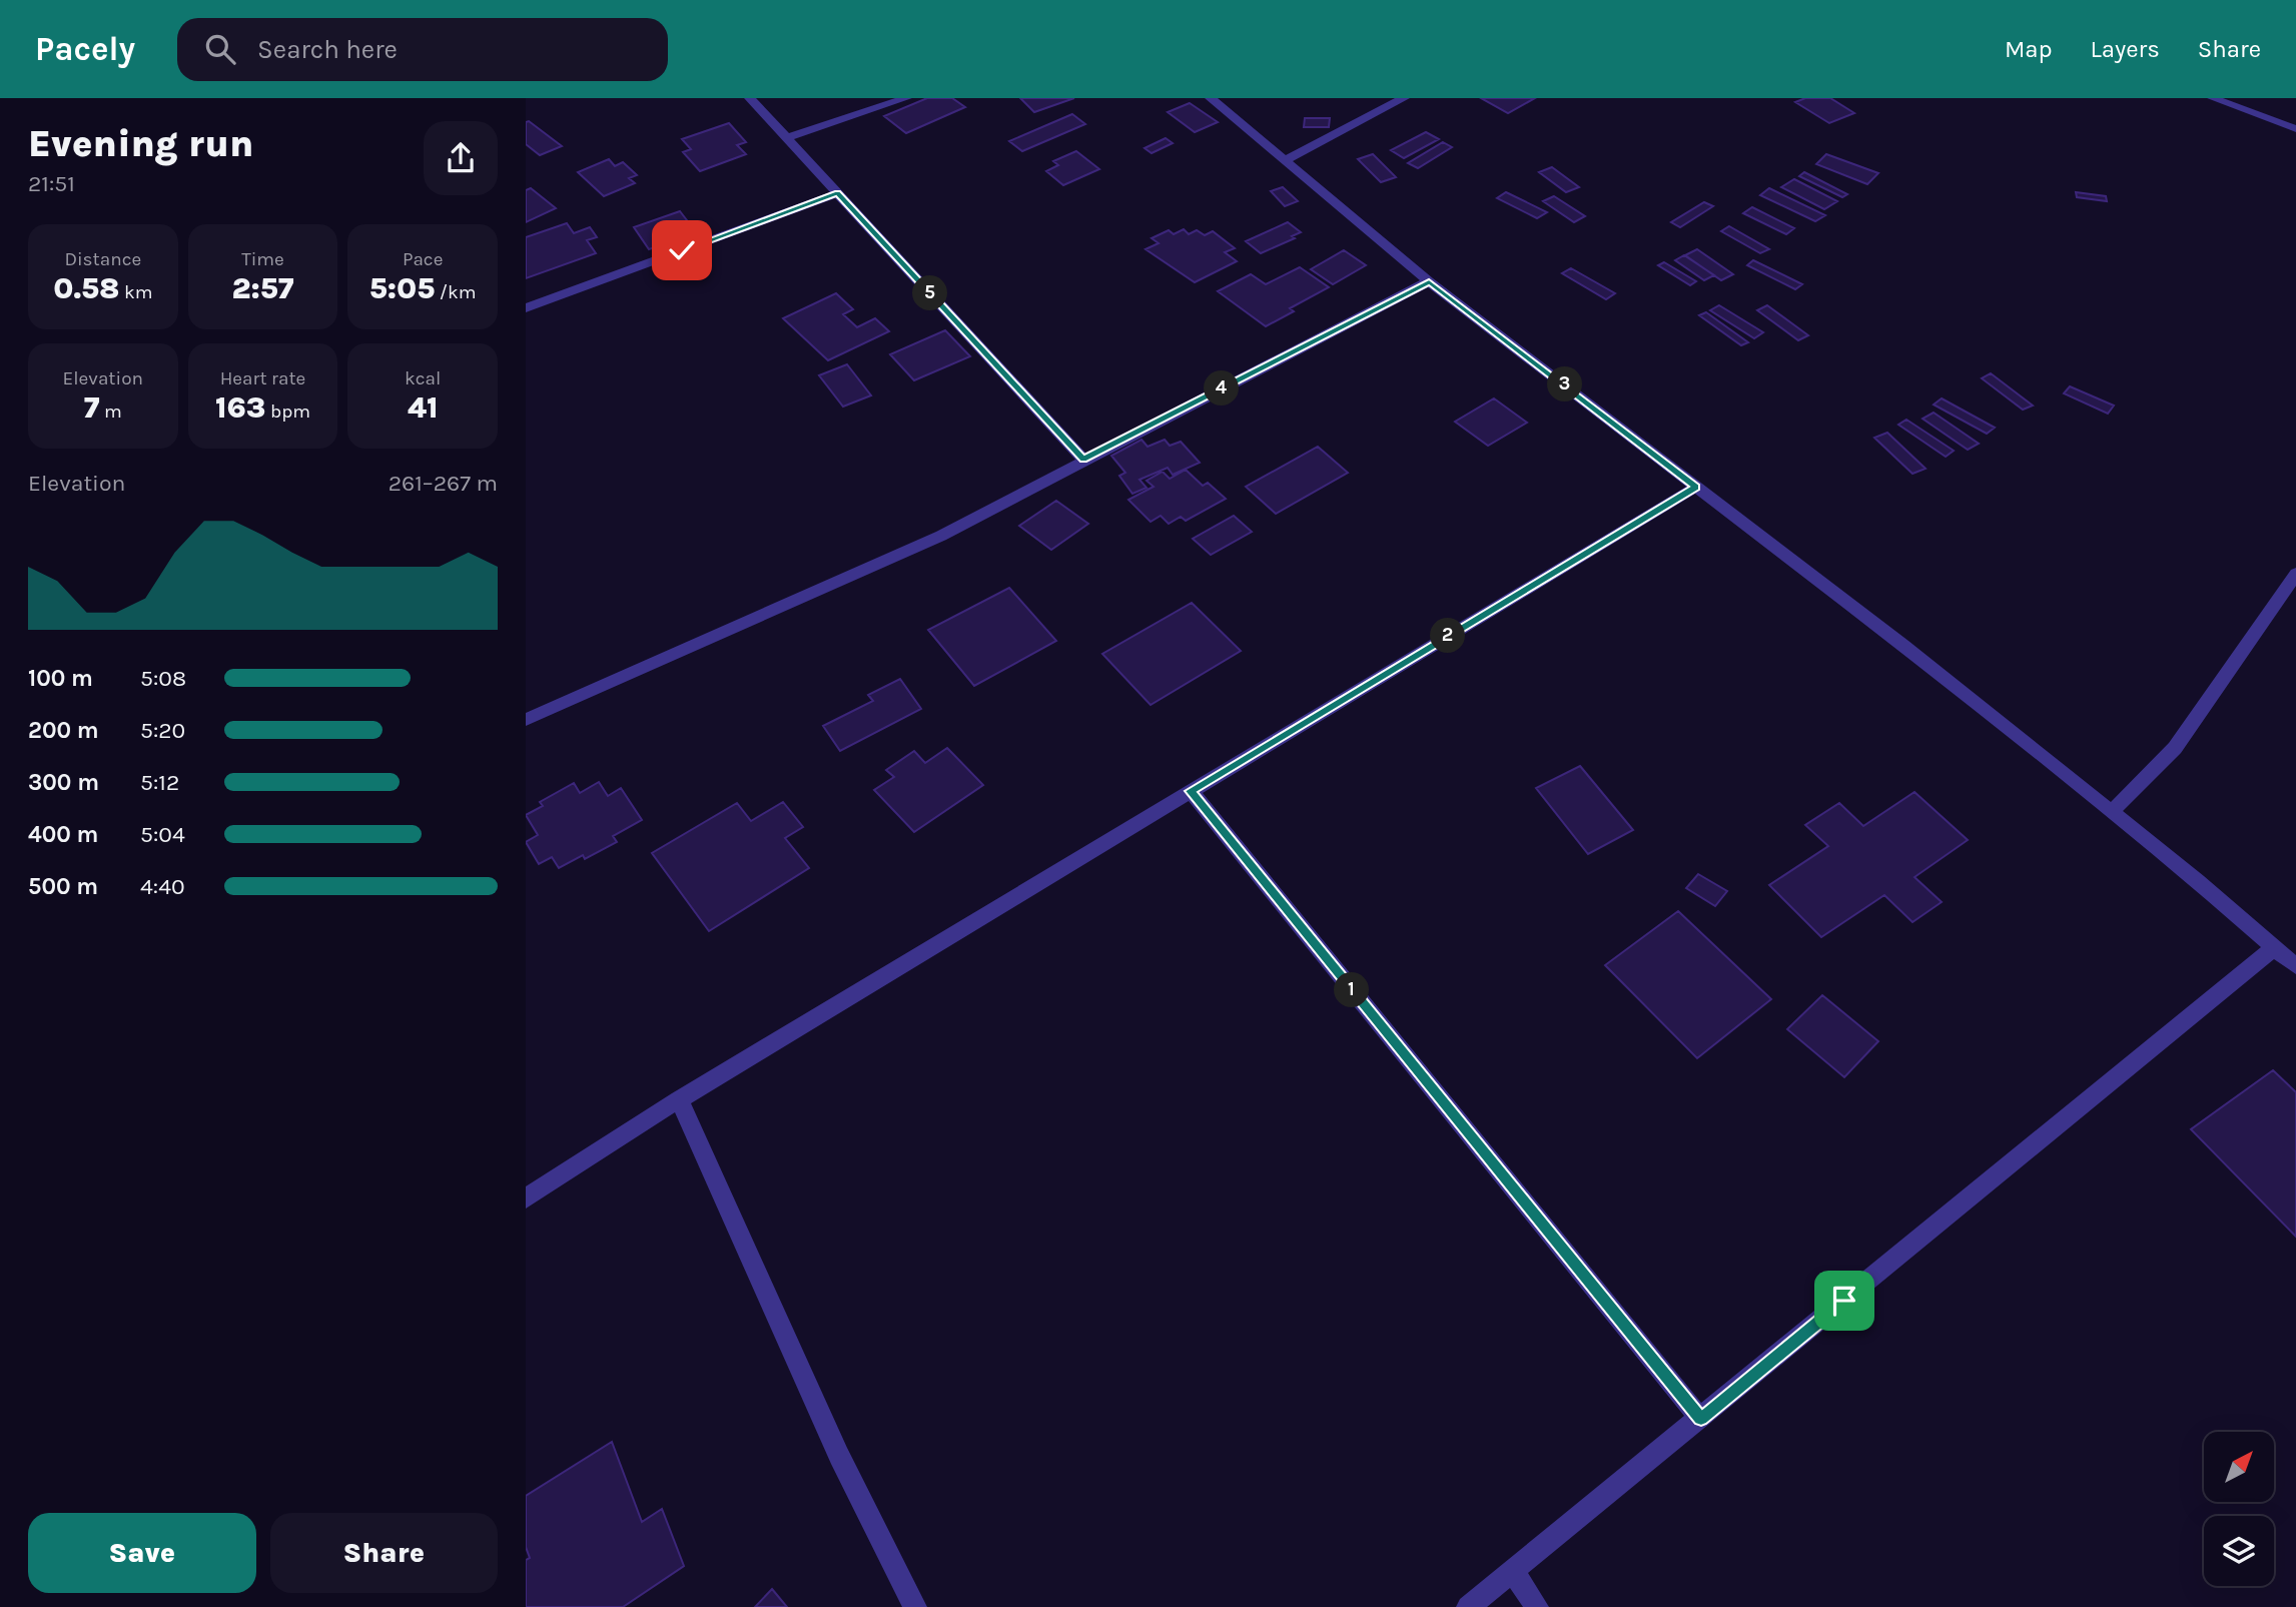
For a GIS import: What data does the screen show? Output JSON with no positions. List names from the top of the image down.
{
  "north": "top right",
  "page": {
    "header": "Pacely",
    "search": "Search here",
    "nav": ["Map", "Layers", "Share"],
    "heading": ["Evening run", "21:51"],
    "stats": [
      ["Distance", "0.58 km"],
      ["Time", "2:57"],
      ["Pace", "5:05 /km"],
      ["Elevation", "7 m"],
      ["Heart rate", "163 bpm"],
      ["kcal", "41"]
    ],
    "pins": [
      "5",
      "3",
      "4",
      "2",
      "1"
    ],
    "chart": ["Elevation", "261–267 m"],
    "list": [
      {
        "name": "100 m",
        "note": "5:08"
      },
      {
        "name": "200 m",
        "note": "5:20"
      },
      {
        "name": "300 m",
        "note": "5:12"
      },
      {
        "name": "400 m",
        "note": "5:04"
      },
      {
        "name": "500 m",
        "note": "4:40"
      }
    ],
    "buttons": ["Save", "Share"]
  }
}
